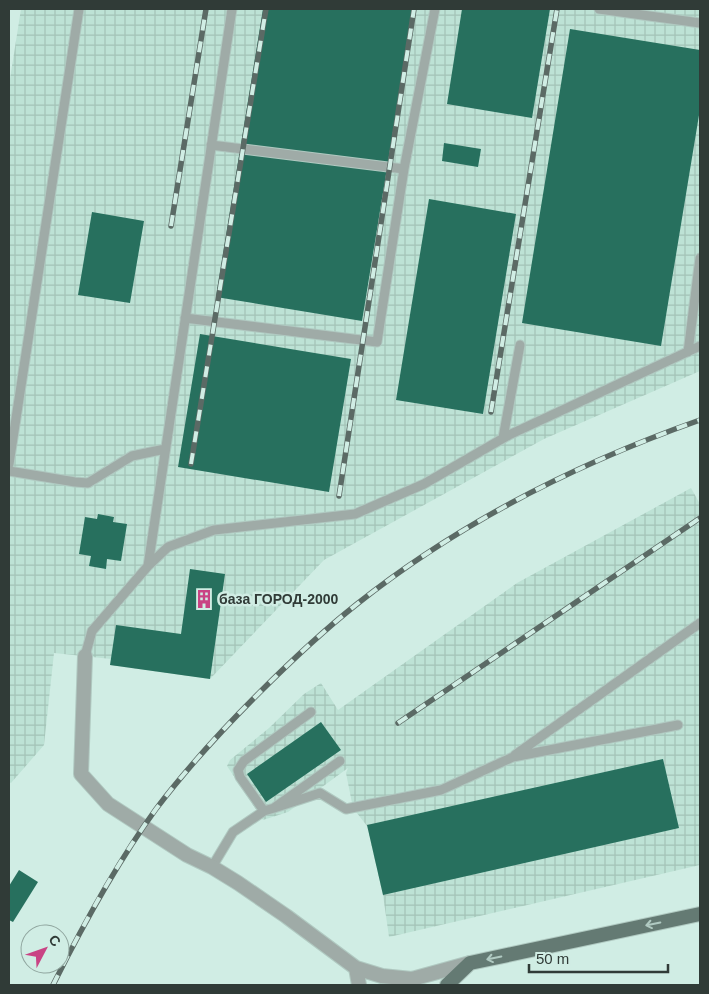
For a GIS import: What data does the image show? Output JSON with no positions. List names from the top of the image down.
{
  "places": {
    "building": ["база ГОРОД-2000"]
  },
  "scale_bar": "50 m",
  "north": "top right"
}
